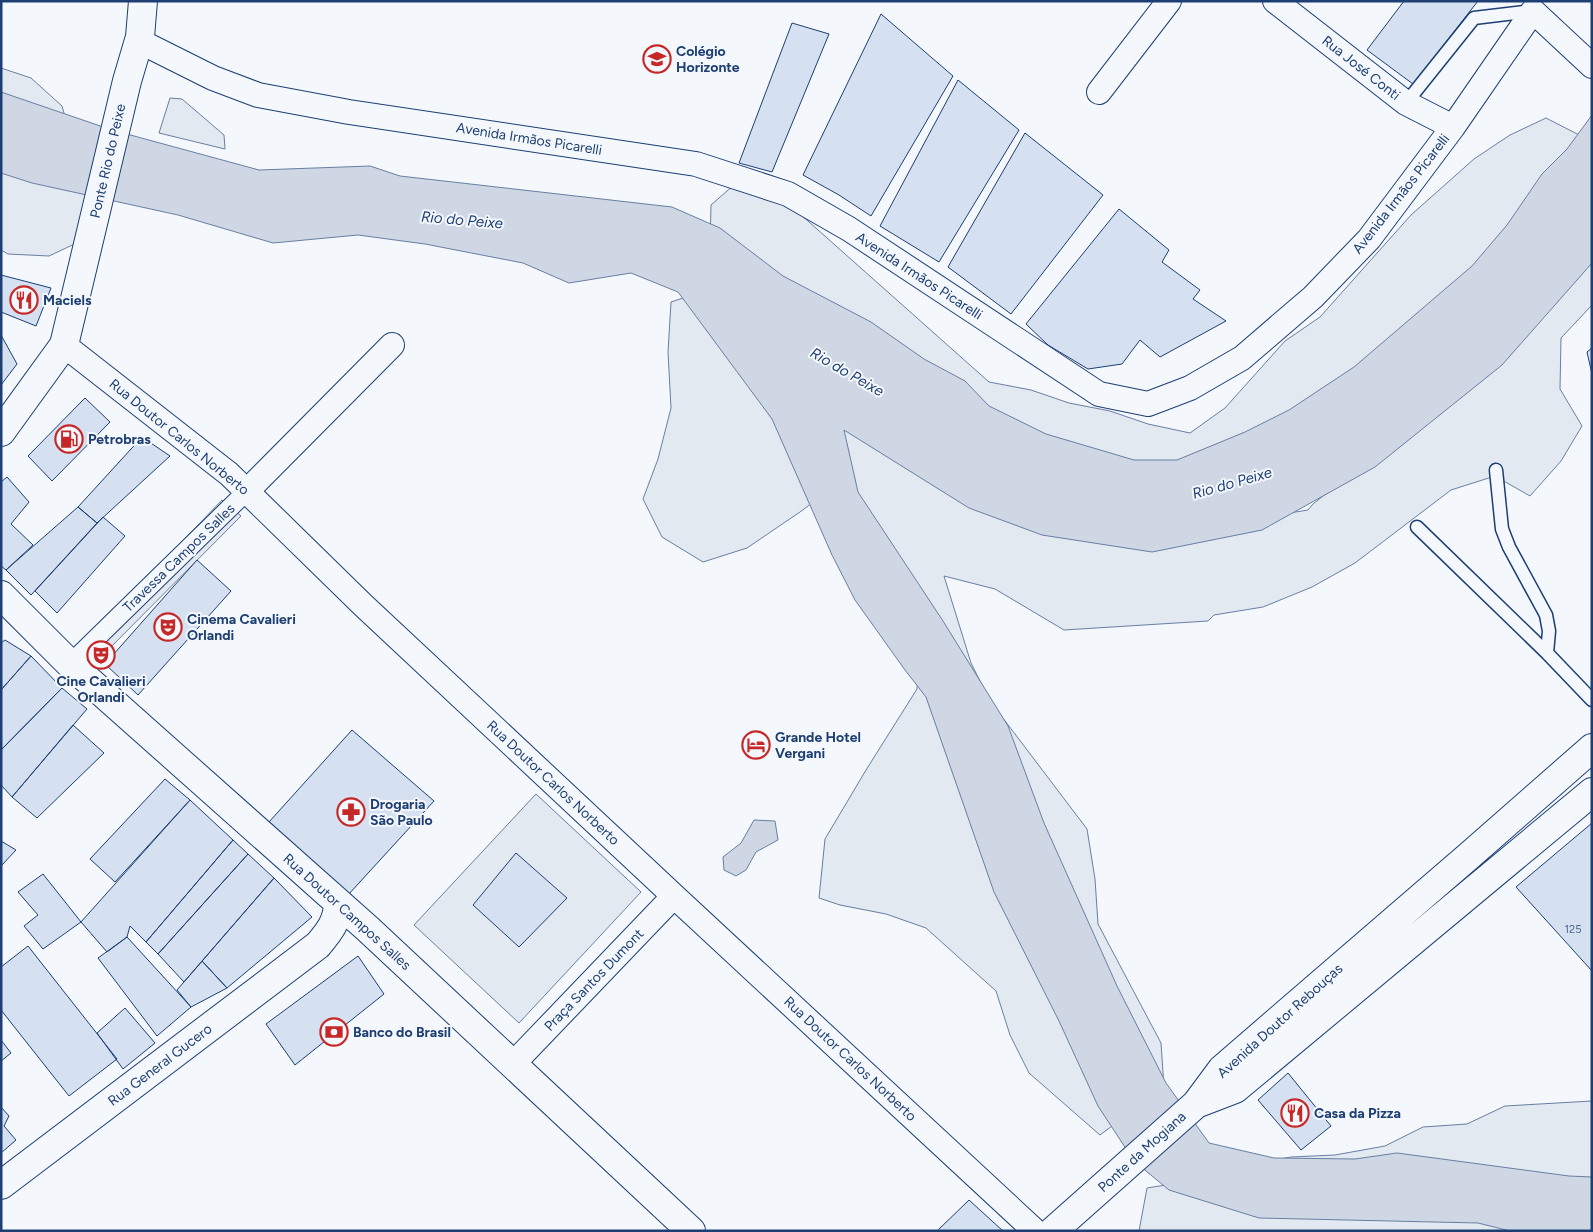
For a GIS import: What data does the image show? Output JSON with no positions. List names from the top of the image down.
{
  "streets": {
    "street": [
      "Rua José Conti",
      "Avenida Irmãos Picarelli",
      "Ponte Rio do Peixe",
      "Rua Doutor Carlos Norberto",
      "Travessa Campos Salles",
      "Rua Doutor Campos Salles",
      "Praça Santos Dumont",
      "Avenida Doutor Rebouças",
      "Rua General Gucero",
      "Ponte da Mogiana"
    ]
  },
  "crossings": [
    ["Rua José Conti", "Avenida Irmãos Picarelli"],
    ["Avenida Irmãos Picarelli", "Ponte Rio do Peixe"],
    ["Ponte Rio do Peixe", "Rua Doutor Carlos Norberto"],
    ["Rua Doutor Carlos Norberto", "Travessa Campos Salles"],
    ["Rua Doutor Carlos Norberto", "Praça Santos Dumont"],
    ["Travessa Campos Salles", "Rua Doutor Campos Salles"],
    ["Rua Doutor Campos Salles", "Praça Santos Dumont"],
    ["Rua Doutor Campos Salles", "Rua General Gucero"],
    ["Avenida Doutor Rebouças", "Ponte da Mogiana"]
  ],
  "water": ["Rio do Peixe"],
  "places": {
    "school or university": ["Colégio Horizonte"],
    "restaurant": ["Maciels", "Casa da Pizza"],
    "fuel station": ["Petrobras"],
    "theatre": ["Cinema Cavalieri Orlandi", "Cine Cavalieri Orlandi"],
    "hotel": ["Grande Hotel Vergani"],
    "pharmacy": ["Drogaria São Paulo"],
    "bank": ["Banco do Brasil"]
  },
  "house_numbers": ["125"]
}
